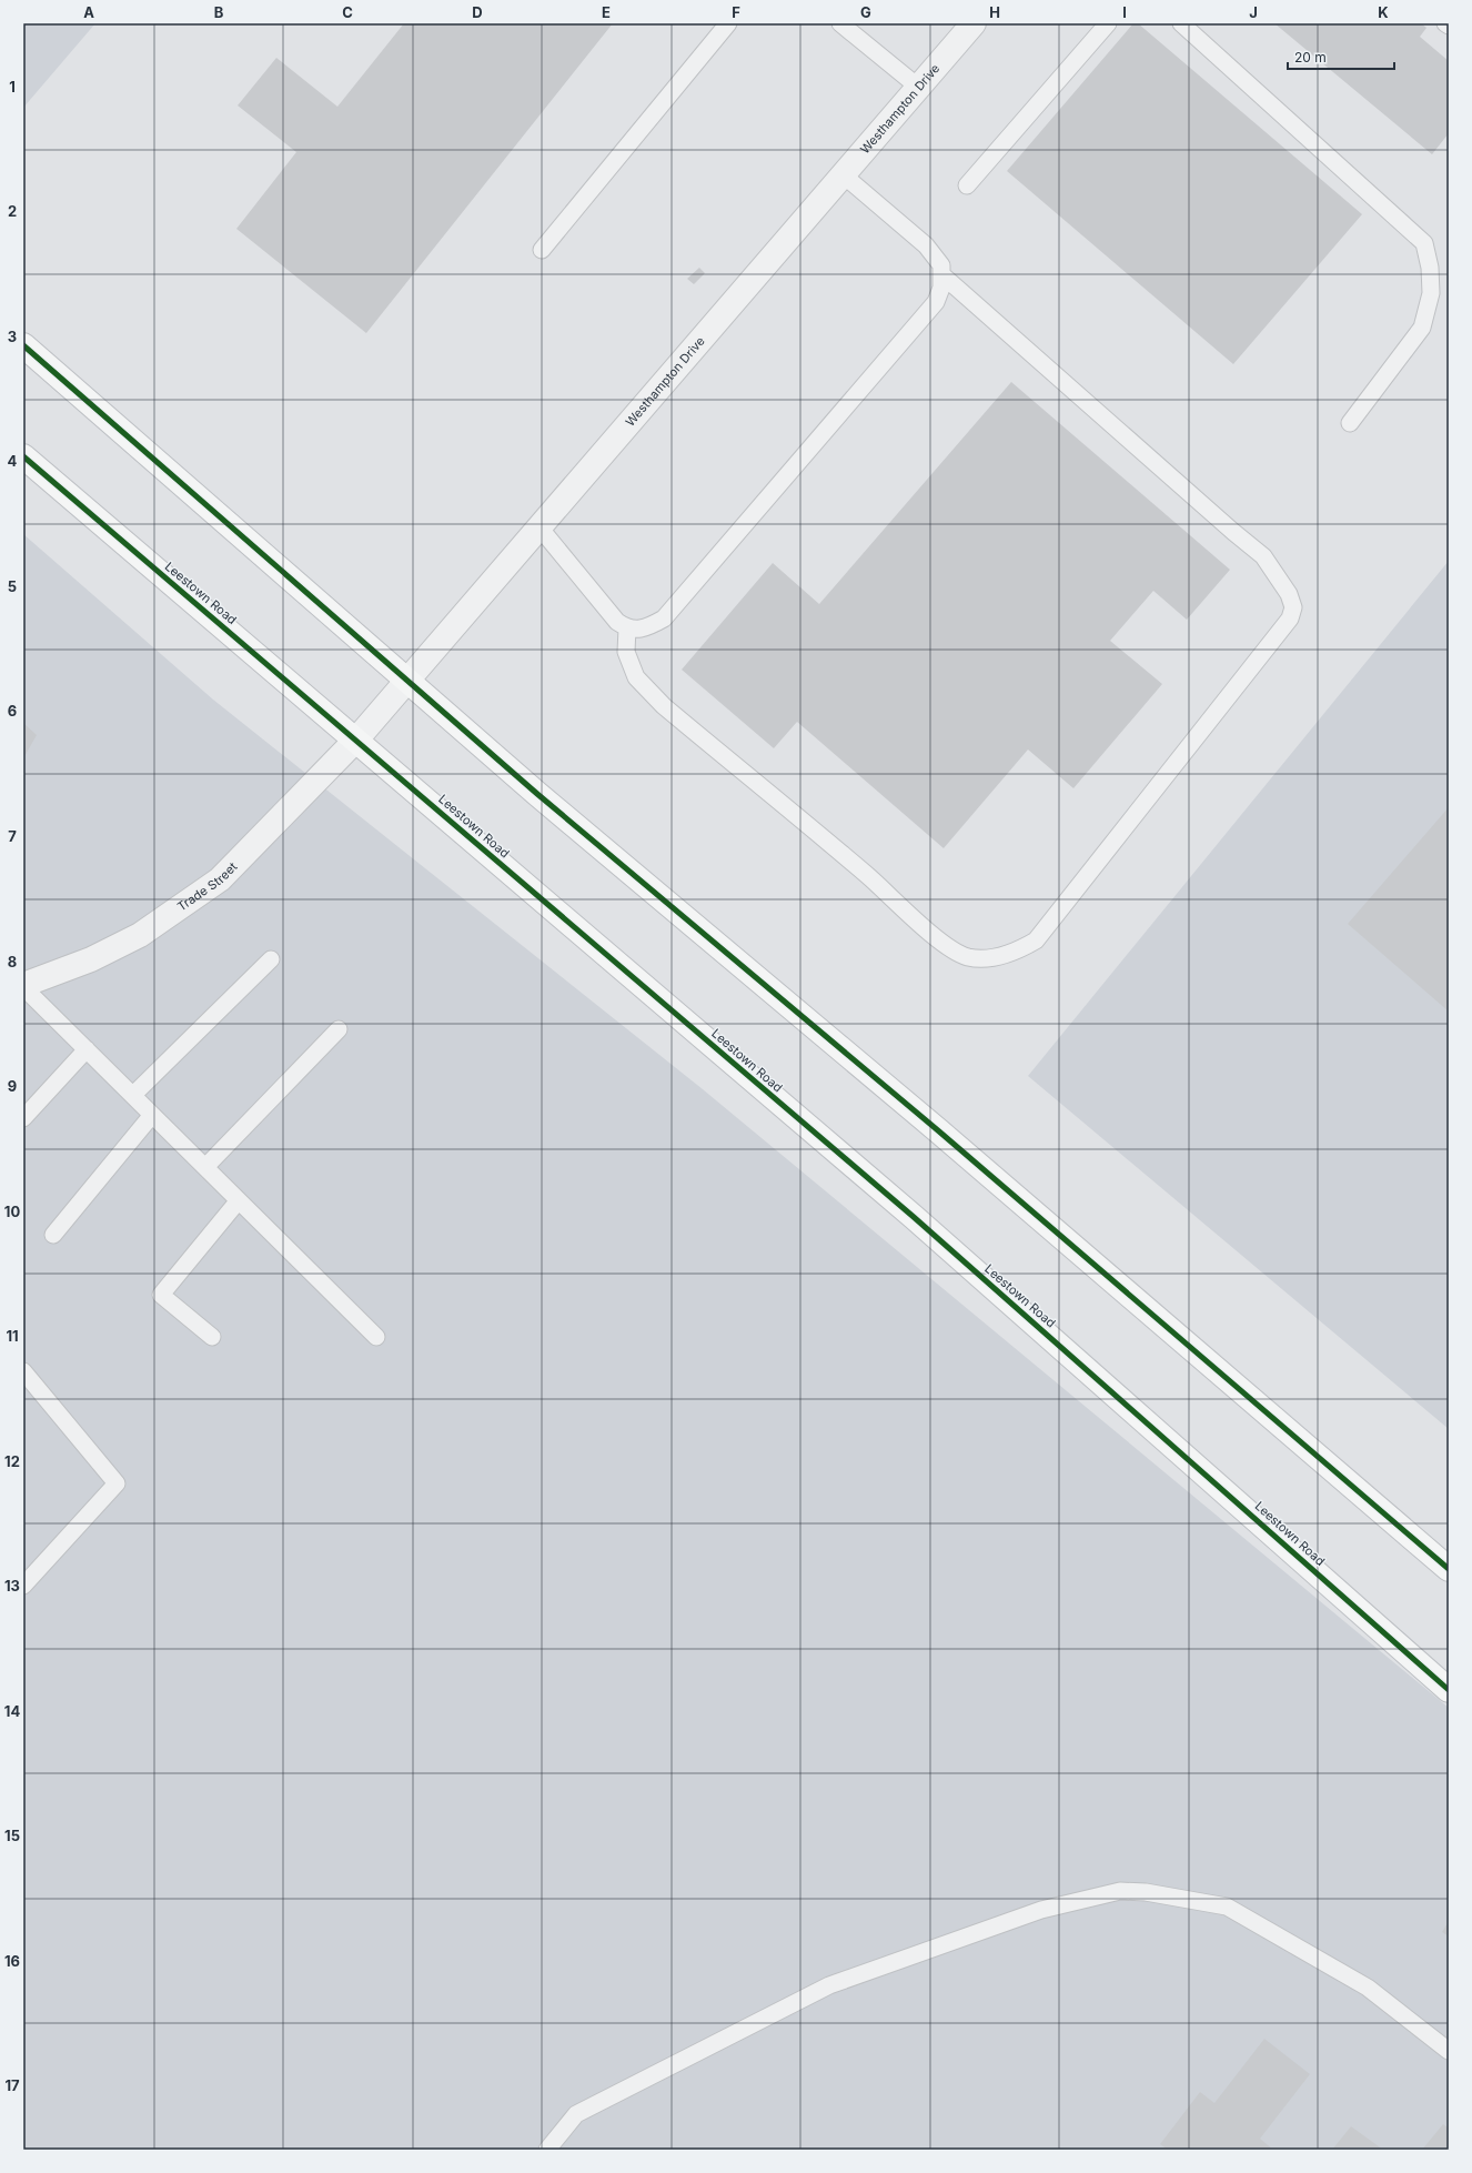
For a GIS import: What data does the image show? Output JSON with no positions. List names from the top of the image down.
{
  "streets": {
    "main road": ["Leestown Road"],
    "street": ["Westhampton Drive", "Trade Street"]
  },
  "crossings": [
    ["Westhampton Drive", "Leestown Road"],
    ["Westhampton Drive", "Trade Street"],
    ["Leestown Road", "Trade Street"]
  ],
  "scale_bar": "20 m",
  "grid": {
    "columns": [
      "A",
      "B",
      "C",
      "D",
      "E",
      "F",
      "G",
      "H",
      "I",
      "J",
      "K"
    ],
    "rows": [
      "1",
      "2",
      "3",
      "4",
      "5",
      "6",
      "7",
      "8",
      "9",
      "10",
      "11",
      "12",
      "13",
      "14",
      "15",
      "16",
      "17"
    ]
  }
}
